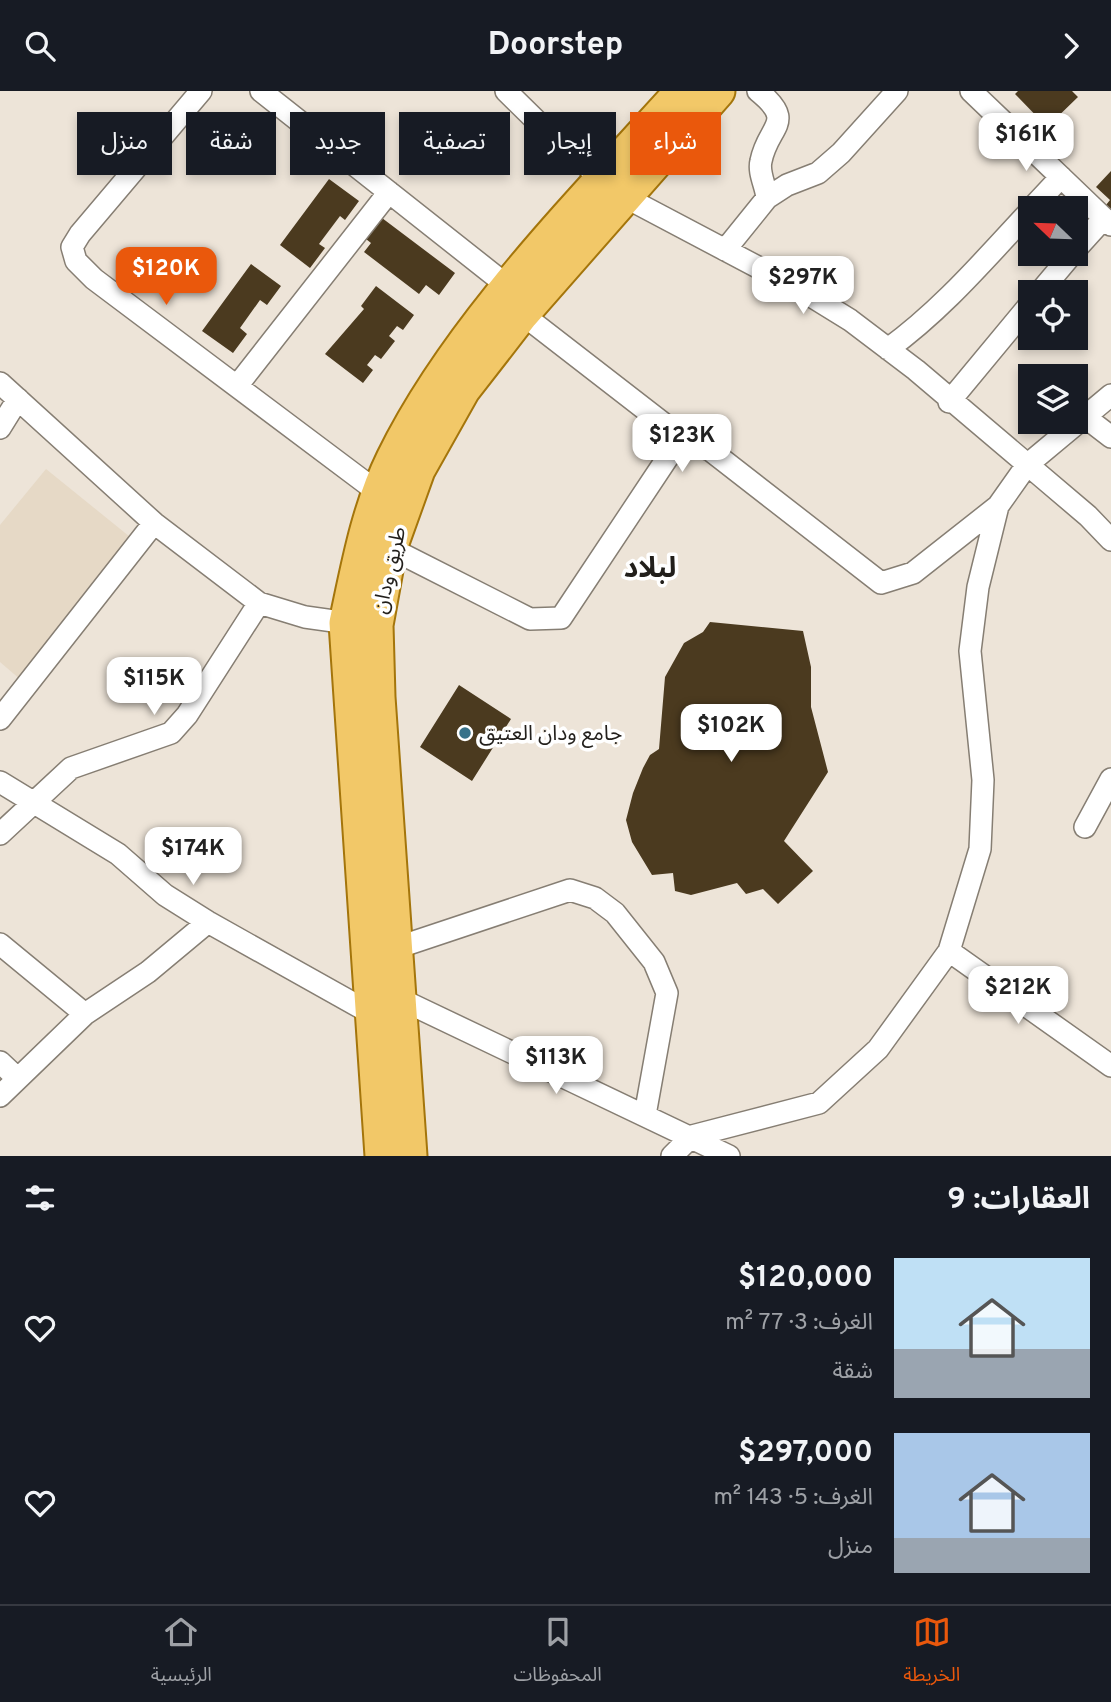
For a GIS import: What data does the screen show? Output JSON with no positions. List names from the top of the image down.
{
  "streets": {
    "main road": ["طريق ودان"]
  },
  "districts": ["لبلاد"],
  "places": ["جامع ودان العتيق"],
  "north": "top left",
  "page": {
    "header": "Doorstep",
    "chip": [
      "شراء",
      "إيجار",
      "تصفية",
      "جديد",
      "شقة",
      "منزل"
    ],
    "price": [
      "$161K",
      "$120K",
      "$297K",
      "$123K",
      "$115K",
      "$102K",
      "$174K",
      "$212K",
      "$113K"
    ],
    "heading": "العقارات: 9",
    "list": [
      {
        "name": "$120,000",
        "note": "الغرف: 3 · 77 m² · شقة"
      },
      {
        "name": "$297,000",
        "note": "الغرف: 5 · 143 m² · منزل"
      }
    ],
    "tabs": ["الخريطة", "المحفوظات", "الرئيسية"]
  }
}
